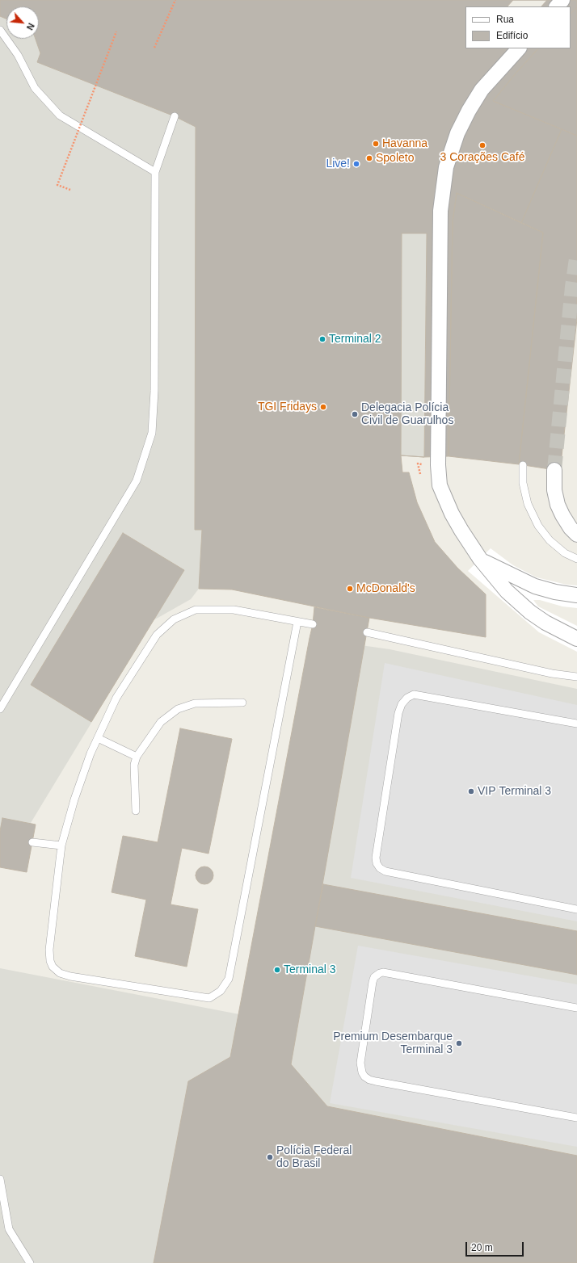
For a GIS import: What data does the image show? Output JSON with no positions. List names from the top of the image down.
{
  "places": [
    "Havanna",
    "3 Corações Café",
    "Spoleto",
    "Live!",
    "Terminal 2",
    "TGI Fridays",
    "Delegacia Polícia Civil de Guarulhos",
    "McDonald's",
    "VIP Terminal 3",
    "Terminal 3",
    "Premium Desembarque Terminal 3",
    "Polícia Federal do Brasil"
  ],
  "legend": ["Rua", "Edifício"],
  "scale_bar": "20 m",
  "north": "bottom right"
}
